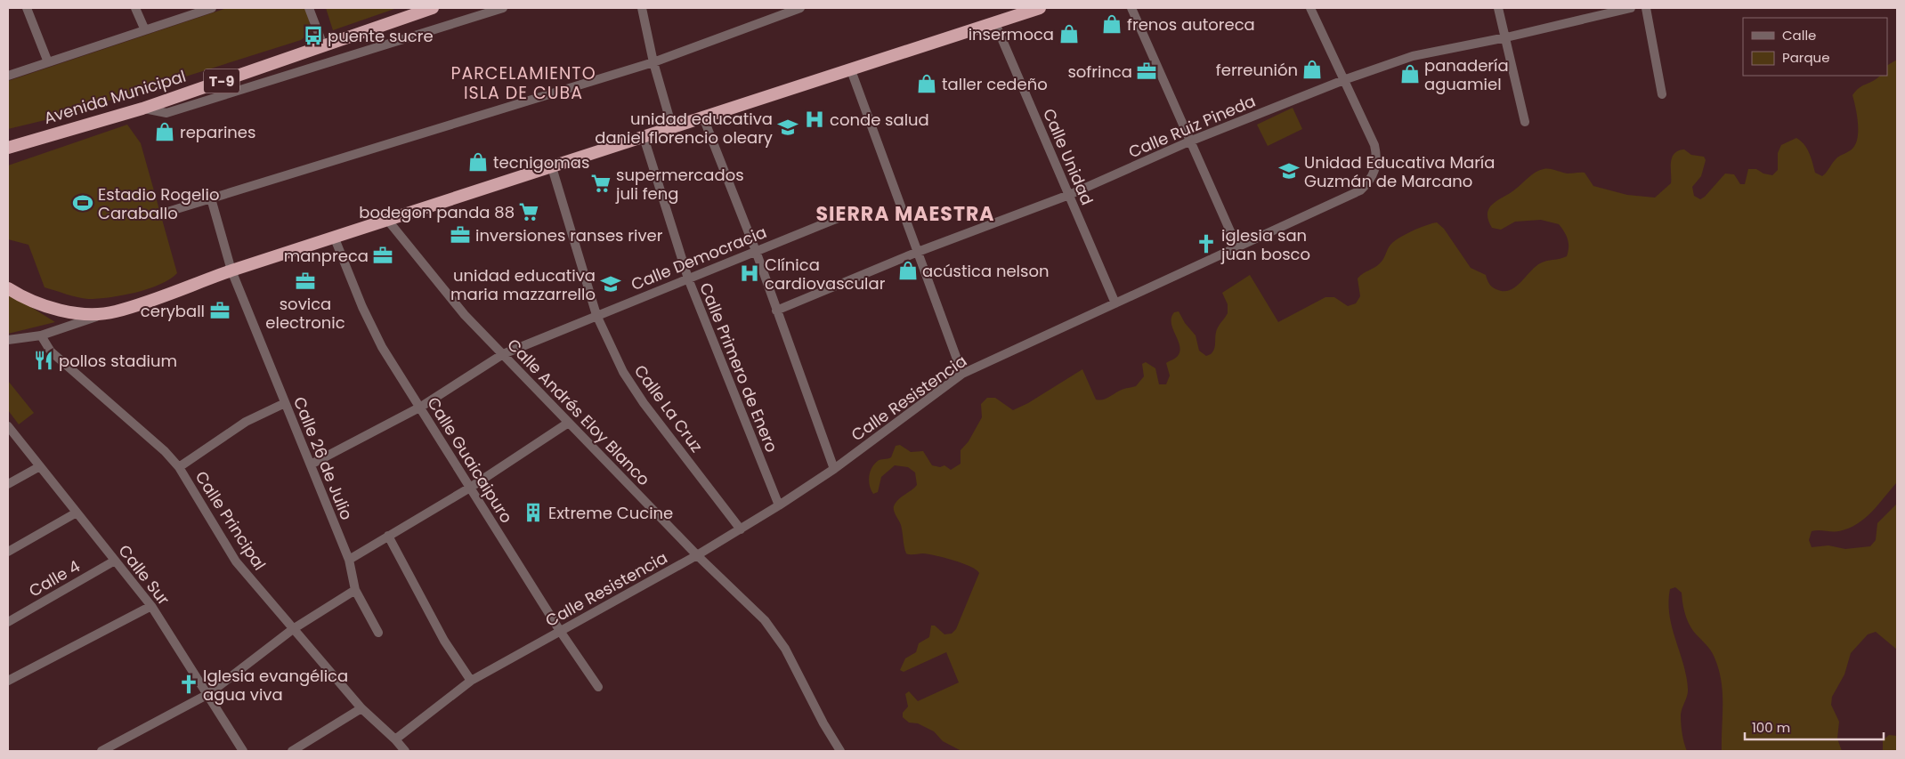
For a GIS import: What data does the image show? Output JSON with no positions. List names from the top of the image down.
{
  "streets": {
    "highway": ["T-9", "Avenida Municipal"],
    "street": [
      "Calle Ruiz Pineda",
      "Calle Unidad",
      "Calle Democracia",
      "Calle Primero de Enero",
      "Calle Resistencia",
      "Calle La Cruz",
      "Calle Andrés Eloy Blanco",
      "Calle 26 de Julio",
      "Calle Guaicaipuro",
      "Calle Principal",
      "Calle Sur",
      "Calle 4"
    ]
  },
  "crossings": [
    ["Calle Ruiz Pineda", "Calle Unidad"],
    ["Calle Ruiz Pineda", "Calle Resistencia"],
    ["Calle Unidad", "Calle Resistencia"],
    ["Calle Democracia", "Calle Primero de Enero"],
    ["Calle Democracia", "Calle La Cruz"],
    ["Calle Democracia", "Calle Andrés Eloy Blanco"],
    ["Calle Democracia", "Calle 26 de Julio"],
    ["Calle Democracia", "Calle Guaicaipuro"],
    ["Calle Primero de Enero", "Calle Resistencia"],
    ["Calle Resistencia", "Calle La Cruz"],
    ["Calle Resistencia", "Calle Andrés Eloy Blanco"],
    ["Calle Resistencia", "Calle Guaicaipuro"],
    ["Calle Resistencia", "Calle Principal"],
    ["Calle Sur", "Calle 4"]
  ],
  "districts": ["PARCELAMIENTO ISLA DE CUBA", "SIERRA MAESTRA"],
  "places": {
    "shop": [
      "frenos autoreca",
      "insermoca",
      "ferreunión",
      "panadería aguamiel",
      "taller cedeño",
      "reparines",
      "tecnigomas",
      "acústica nelson"
    ],
    "bus stop": ["puente sucre"],
    "office": [
      "sofrinca",
      "inversiones ranses river",
      "manpreca",
      "sovica electronic",
      "ceryball"
    ],
    "hospital": ["conde salud", "Clínica cardiovascular"],
    "school or university": ["unidad educativa daniel florencio oleary", "Unidad Educativa María Guzmán de Marcano", "unidad educativa maria mazzarrello"],
    "supermarket": ["supermercados juli feng", "bodegon panda 88"],
    "sports": ["Estadio Rogelio Caraballo"],
    "church": ["iglesia san juan bosco", "Iglesia evangélica agua viva"],
    "restaurant": ["pollos stadium"],
    "building": ["Extreme Cucine"]
  },
  "legend": ["Calle", "Parque"],
  "scale_bar": "100 m"
}
